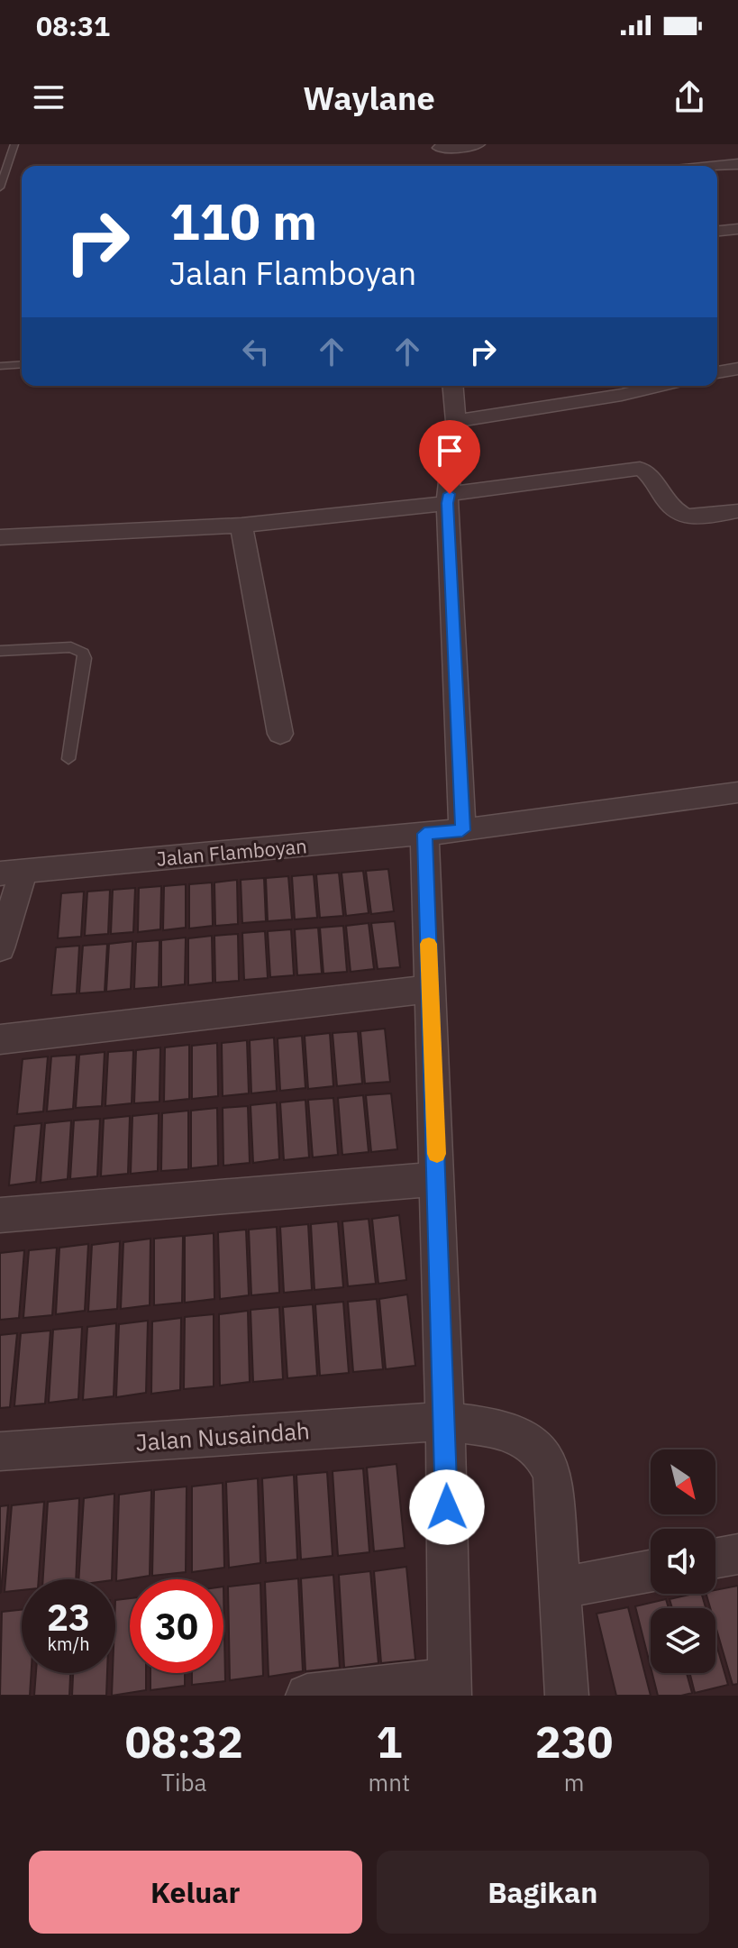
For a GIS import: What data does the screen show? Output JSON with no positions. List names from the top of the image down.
{
  "streets": {
    "street": ["Jalan Flamboyan", "Jalan Nusaindah"]
  },
  "north": "bottom right",
  "page": {
    "status": "08:31",
    "header": "Waylane",
    "turn": ["110 m", "Jalan Flamboyan"],
    "speed": "23 km/h",
    "limit": "30",
    "eta": [
      "08:32",
      "Tiba",
      "1",
      "mnt",
      "230",
      "m"
    ],
    "buttons": ["Keluar", "Bagikan"]
  }
}
